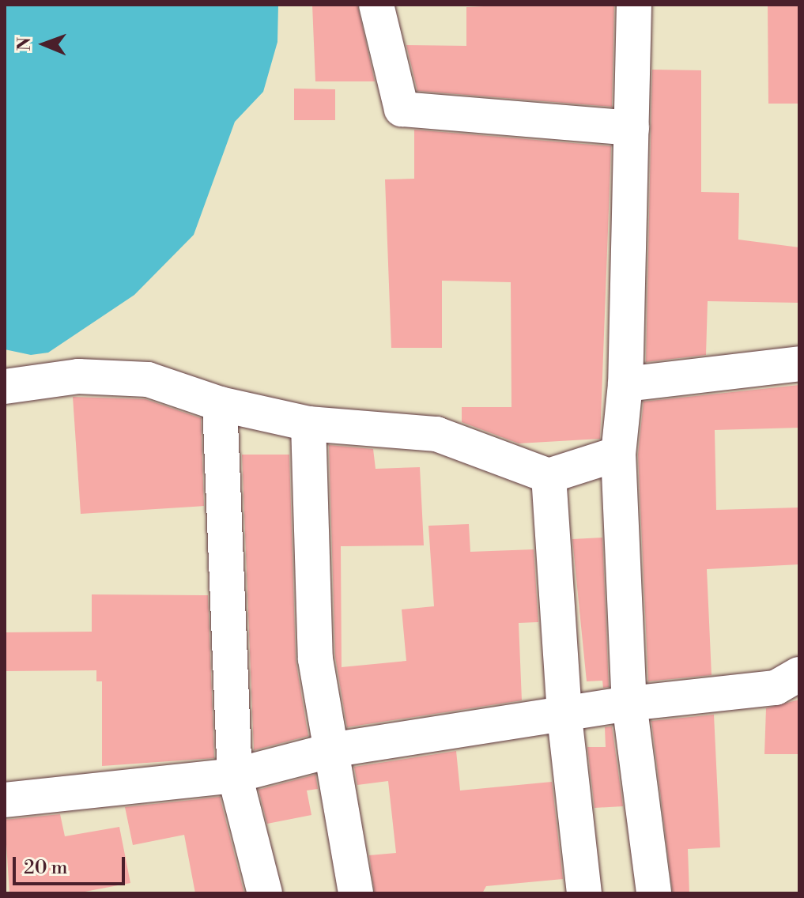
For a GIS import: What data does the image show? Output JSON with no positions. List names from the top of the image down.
{
  "scale_bar": "20 m",
  "north": "left"
}
